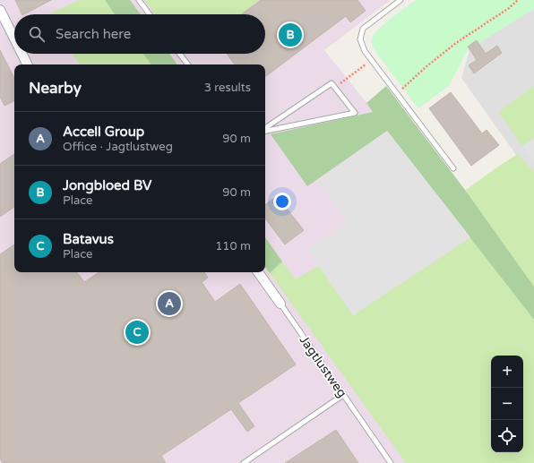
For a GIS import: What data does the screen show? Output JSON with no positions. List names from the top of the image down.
{
  "streets": {
    "street": ["Jagtlustweg"]
  },
  "page": {
    "search": "Search here",
    "pins": ["B", "A", "C"],
    "heading": ["Nearby", "3 results"],
    "list": [
      {
        "mark": "A",
        "name": "Accell Group",
        "note": "Office · Jagtlustweg",
        "value": "90 m"
      },
      {
        "mark": "B",
        "name": "Jongbloed BV",
        "note": "Place",
        "value": "90 m"
      },
      {
        "mark": "C",
        "name": "Batavus",
        "note": "Place",
        "value": "110 m"
      }
    ],
    "map_buttons": ["+", "−"]
  }
}
